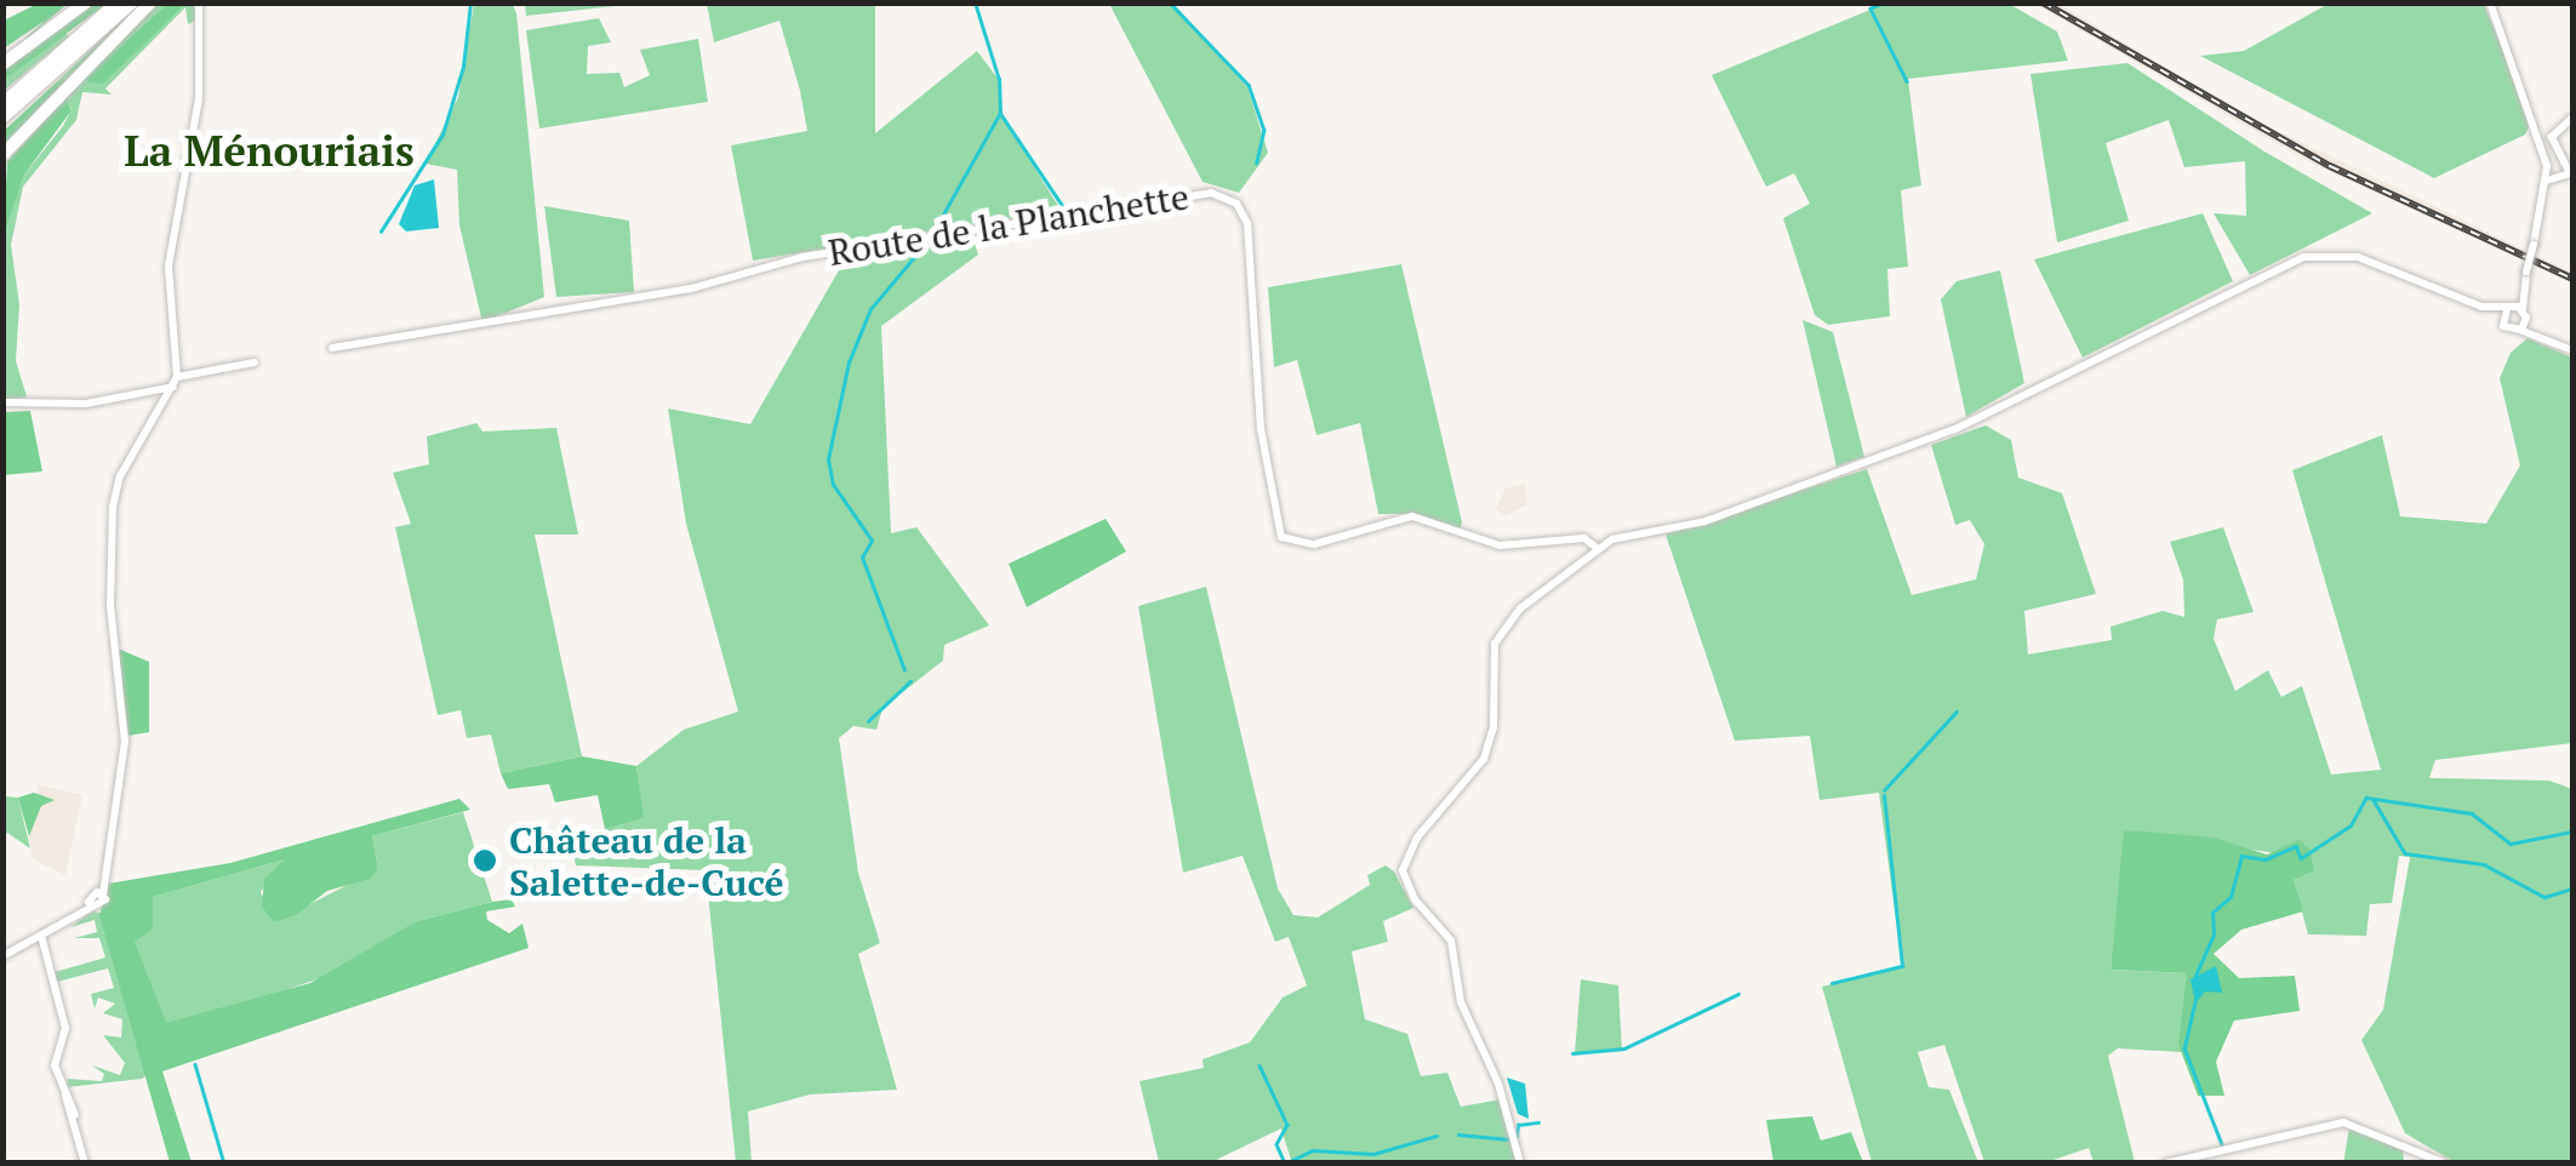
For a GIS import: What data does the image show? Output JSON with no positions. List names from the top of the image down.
{
  "streets": {
    "street": ["Route de la Planchette"]
  },
  "districts": ["La Ménouriais"],
  "places": ["Château de la Salette-de-Cucé"]
}
